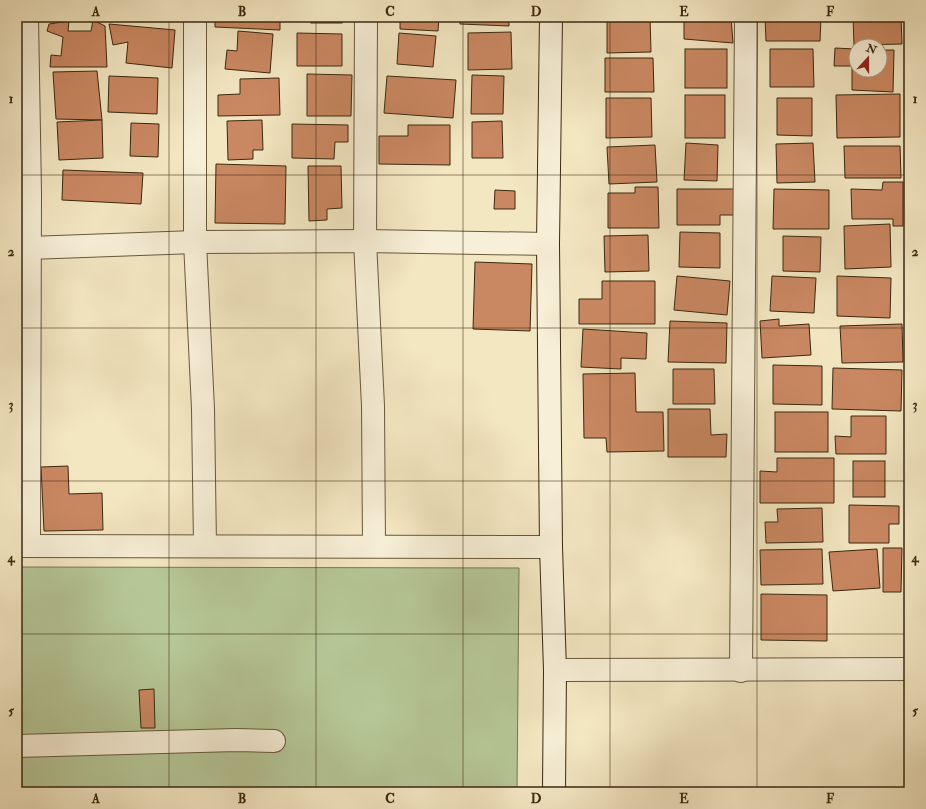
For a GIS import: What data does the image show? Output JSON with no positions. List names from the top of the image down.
{
  "north": "top",
  "grid": {
    "columns": [
      "A",
      "B",
      "C",
      "D",
      "E",
      "F"
    ],
    "rows": [
      "1",
      "2",
      "3",
      "4",
      "5"
    ]
  }
}
